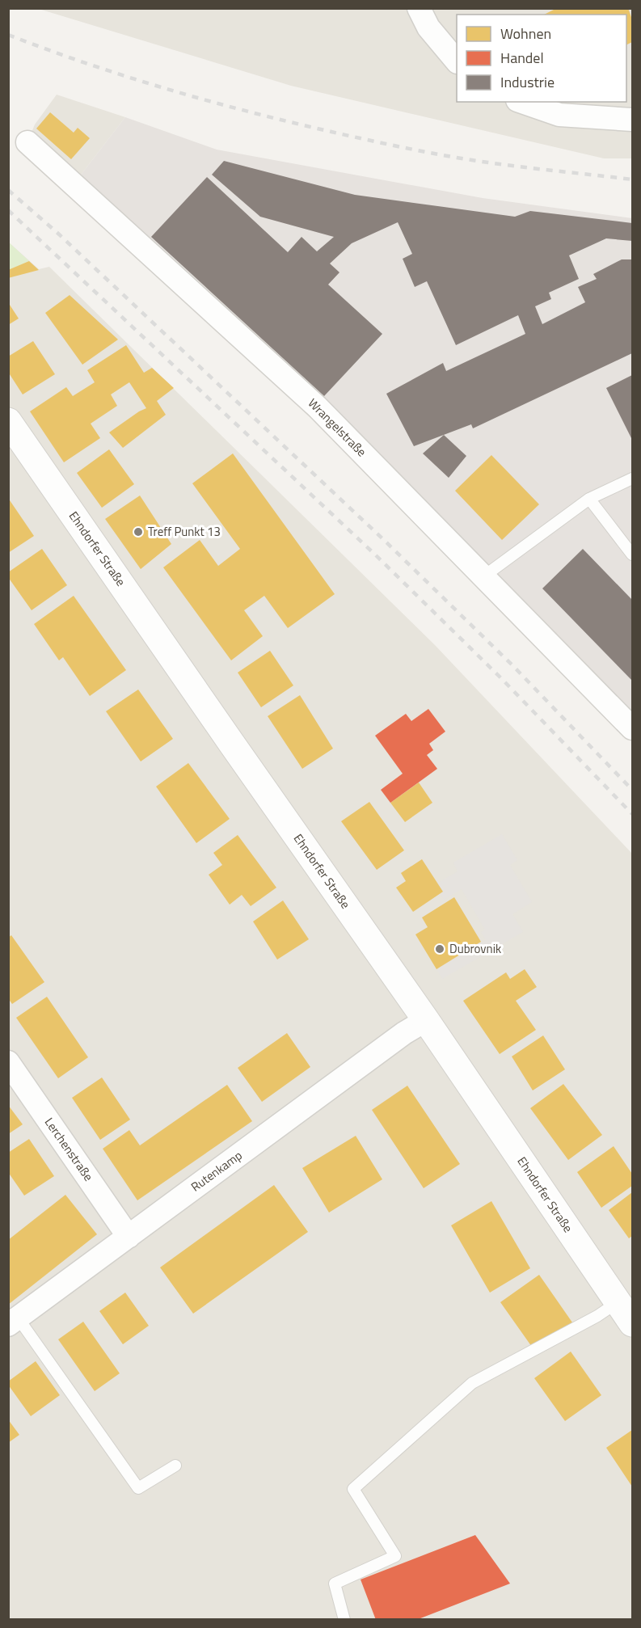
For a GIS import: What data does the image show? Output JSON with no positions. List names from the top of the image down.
{
  "streets": {
    "street": [
      "Wrangelstraße",
      "Ehndorfer Straße",
      "Lerchenstraße",
      "Rutenkamp"
    ]
  },
  "crossings": [
    ["Ehndorfer Straße", "Rutenkamp"],
    ["Lerchenstraße", "Rutenkamp"]
  ],
  "places": ["Treff Punkt 13", "Dubrovnik"],
  "legend": ["Wohnen", "Handel", "Industrie"]
}
